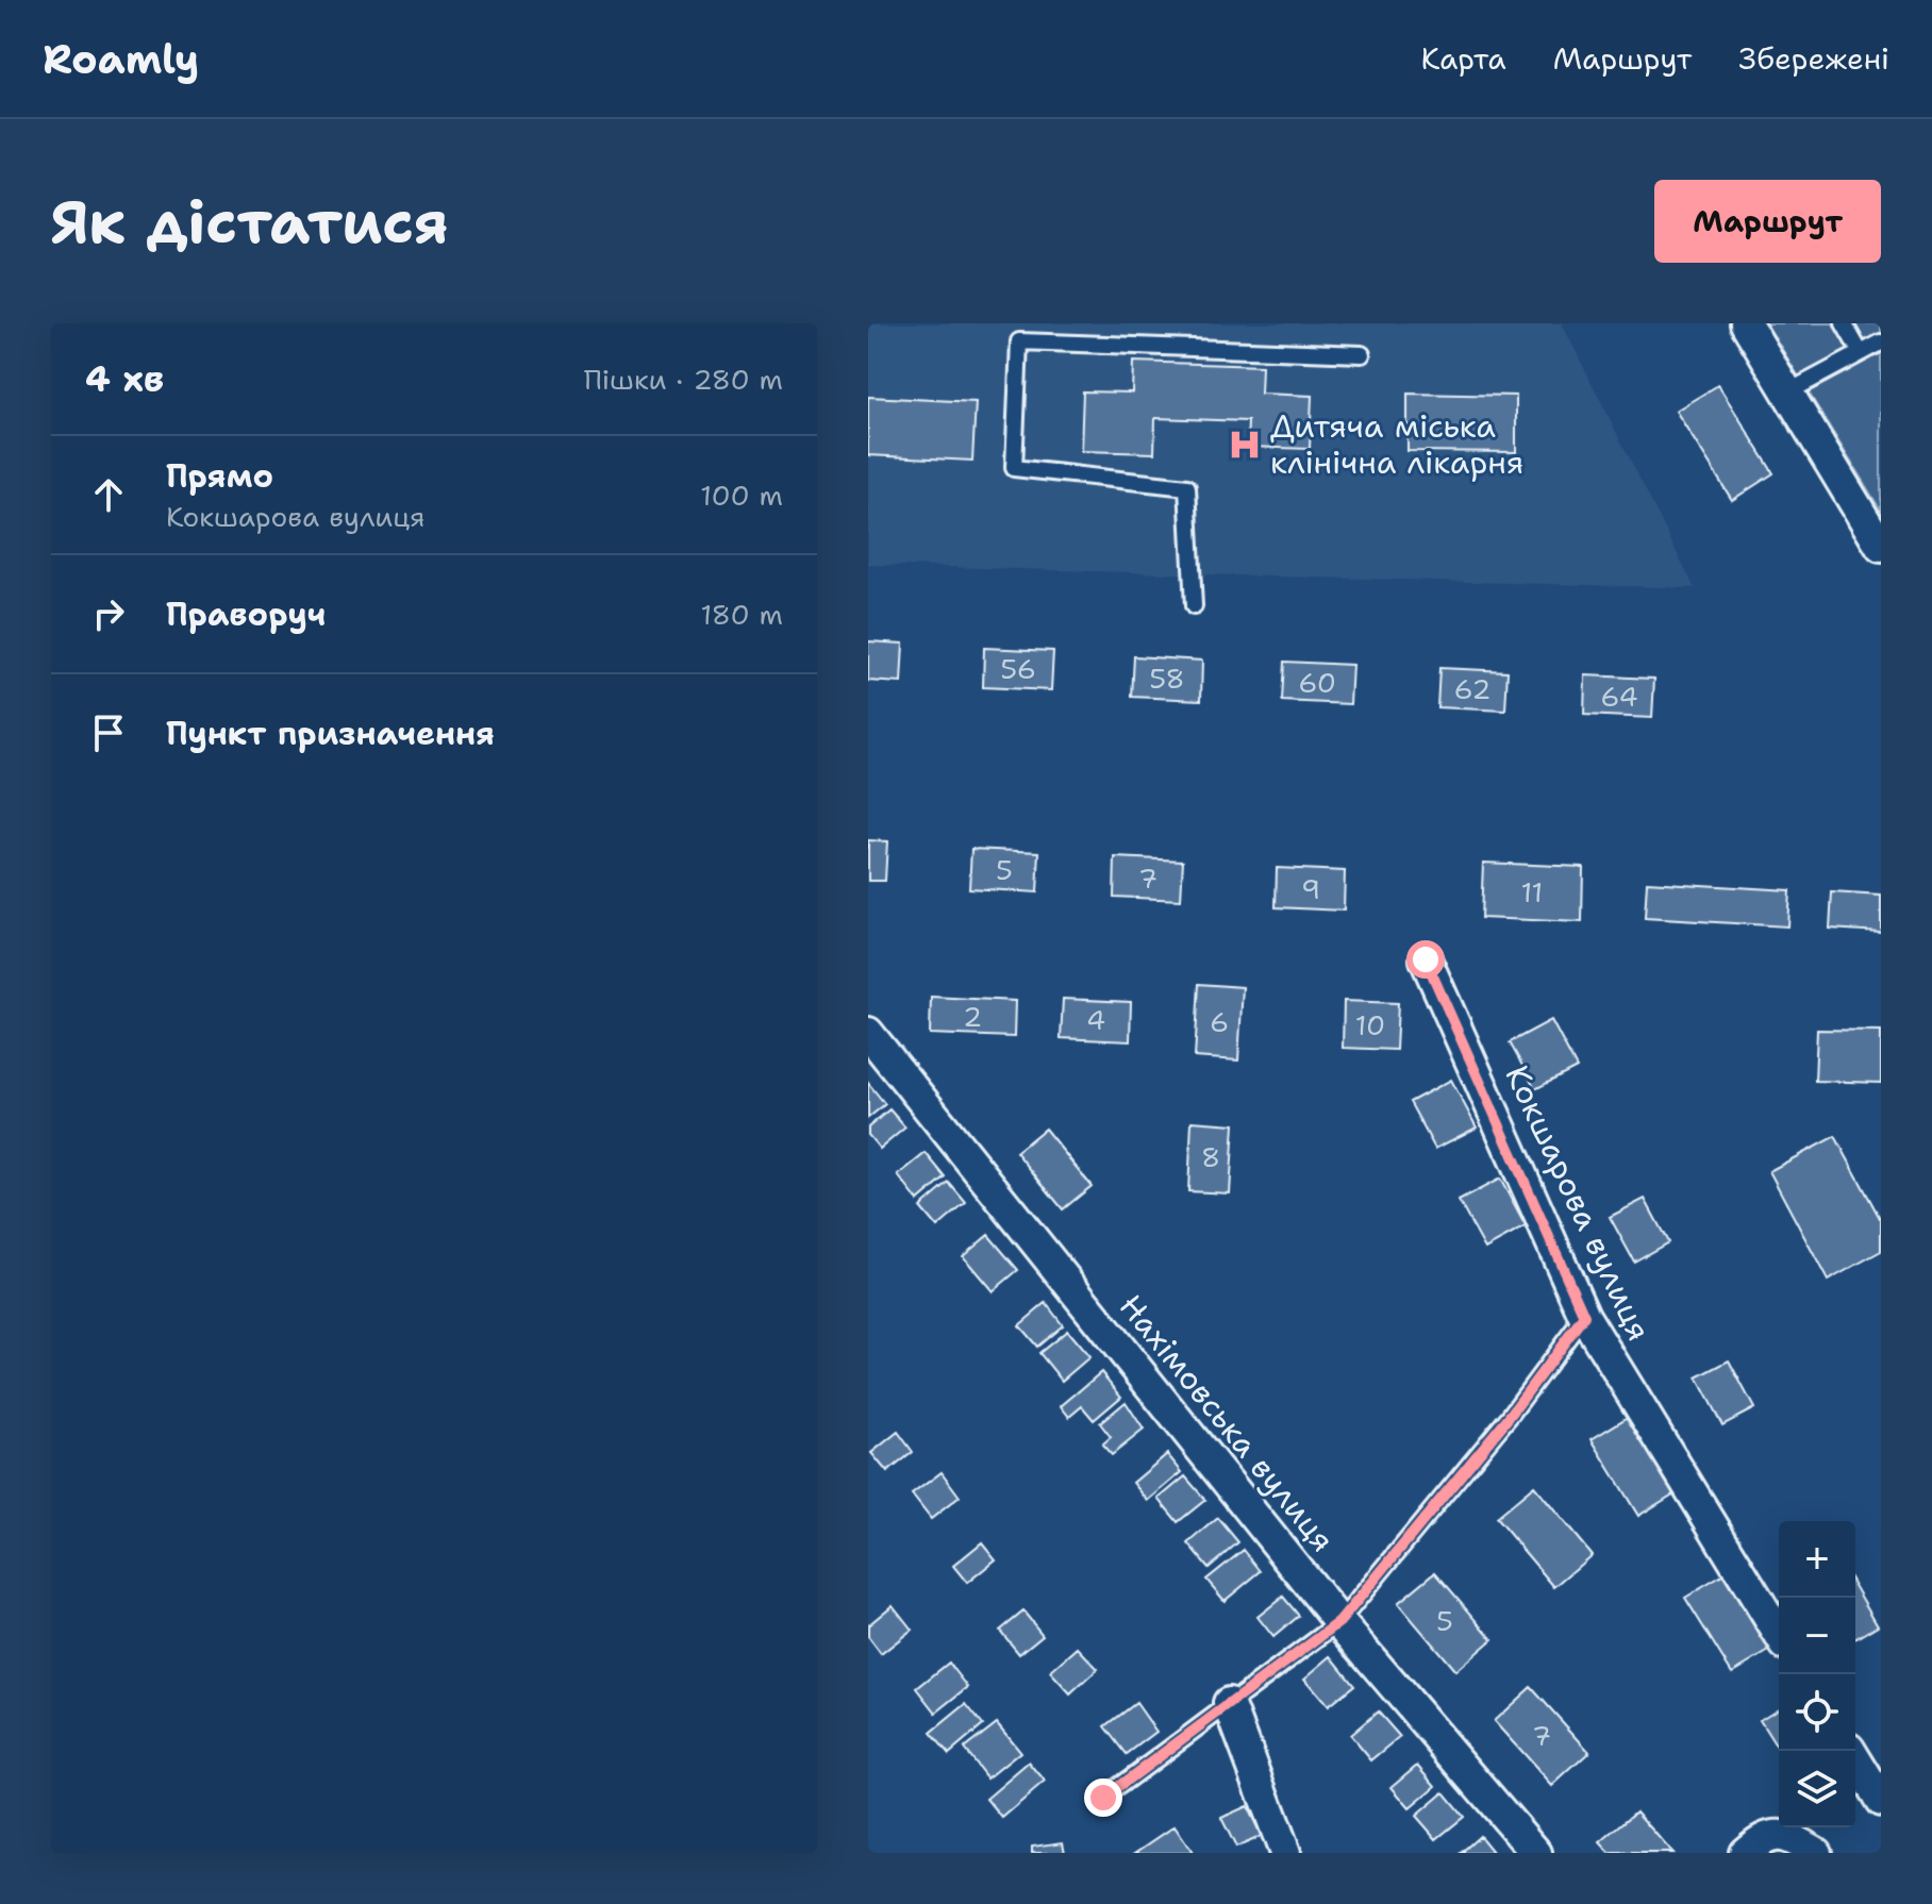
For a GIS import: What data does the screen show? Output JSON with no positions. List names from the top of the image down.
{
  "streets": {
    "street": ["Кокшарова вулиця", "Нахімовська вулиця"]
  },
  "places": {
    "hospital": ["Дитяча міська клінічна лікарня"]
  },
  "house_numbers": [
    "56",
    "58",
    "60",
    "62",
    "64",
    "5",
    "7",
    "9",
    "11",
    "2",
    "4",
    "6",
    "10",
    "8",
    "5",
    "7"
  ],
  "page": {
    "header": "Roamly",
    "nav": ["Карта", "Маршрут", "Збережені"],
    "buttons": "Маршрут",
    "title": "Як дістатися",
    "heading": ["4 хв", "Пішки · 280 m"],
    "list": [
      ["Прямо", "Кокшарова вулиця", "100 m"],
      ["Праворуч", "180 m"],
      "Пункт призначення"
    ],
    "map_buttons": ["+", "−"]
  }
}
